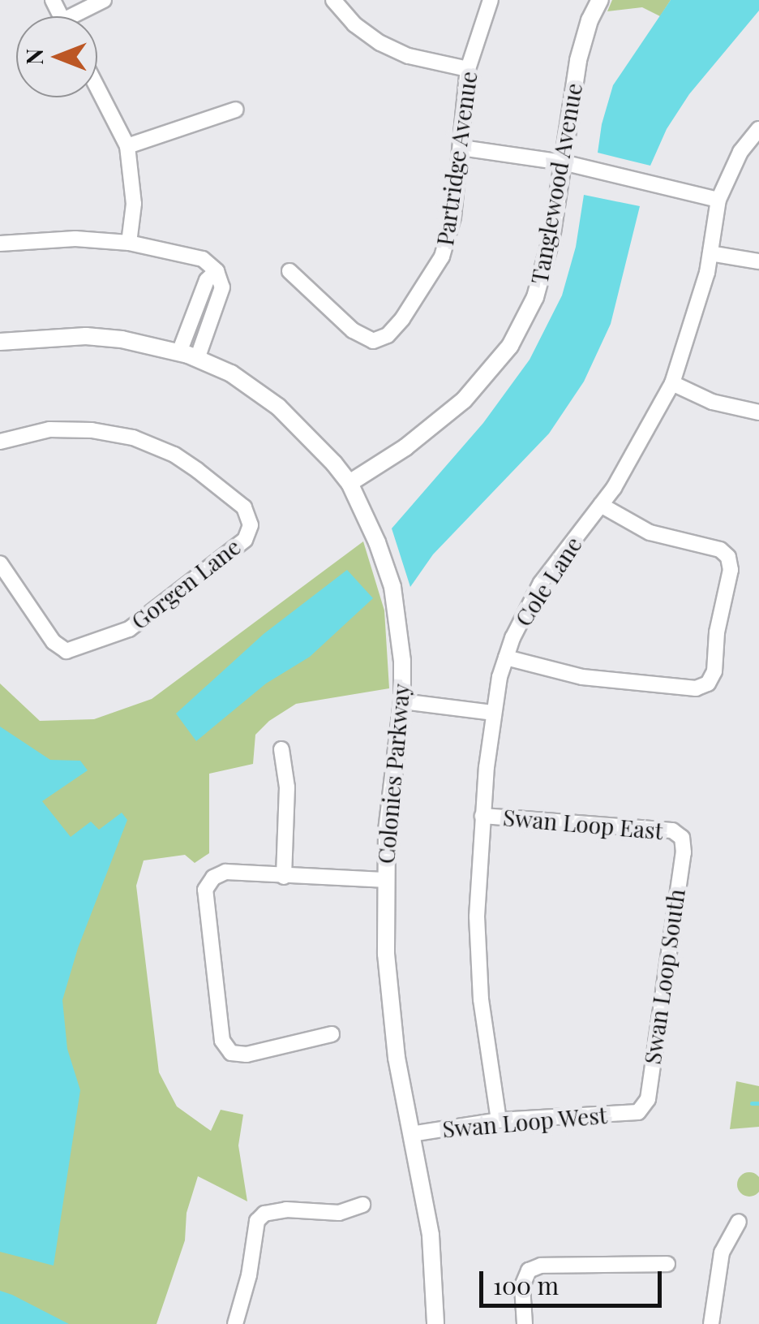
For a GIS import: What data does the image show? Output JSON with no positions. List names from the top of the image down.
{
  "streets": {
    "street": [
      "Partridge Avenue",
      "Tanglewood Avenue",
      "Cole Lane",
      "Gorgen Lane",
      "Colonies Parkway",
      "Swan Loop East",
      "Swan Loop South",
      "Swan Loop West"
    ]
  },
  "crossings": [
    ["Tanglewood Avenue", "Colonies Parkway"],
    ["Cole Lane", "Swan Loop East"],
    ["Cole Lane", "Swan Loop West"],
    ["Colonies Parkway", "Swan Loop West"],
    ["Swan Loop East", "Swan Loop South"],
    ["Swan Loop South", "Swan Loop West"]
  ],
  "scale_bar": "100 m",
  "north": "left"
}
